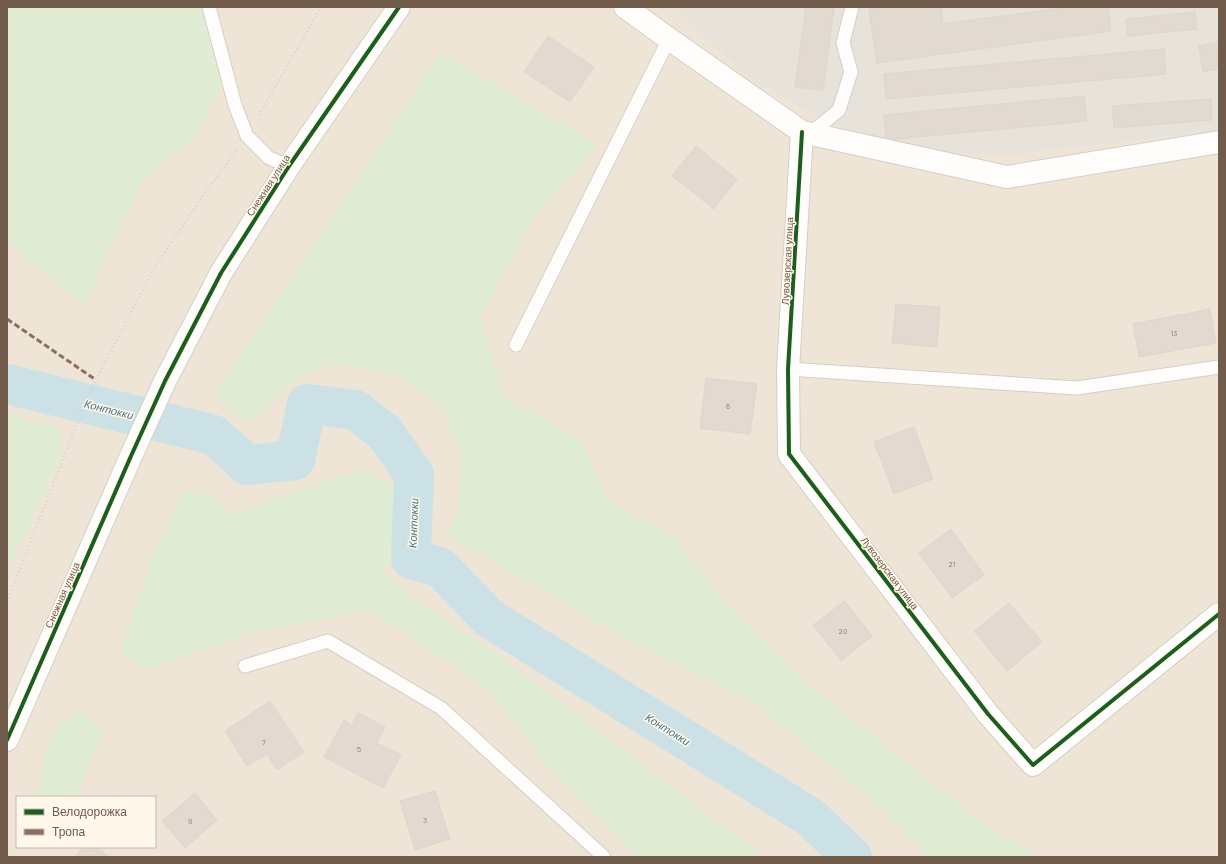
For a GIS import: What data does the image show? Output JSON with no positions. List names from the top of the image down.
{
  "streets": {
    "street": ["Снежная улица", "Лувозерская улица"]
  },
  "water": ["Контокки"],
  "house_numbers": [
    "13",
    "6",
    "21",
    "20",
    "7",
    "5",
    "3",
    "9"
  ],
  "legend": ["Велодорожка", "Тропа"]
}
